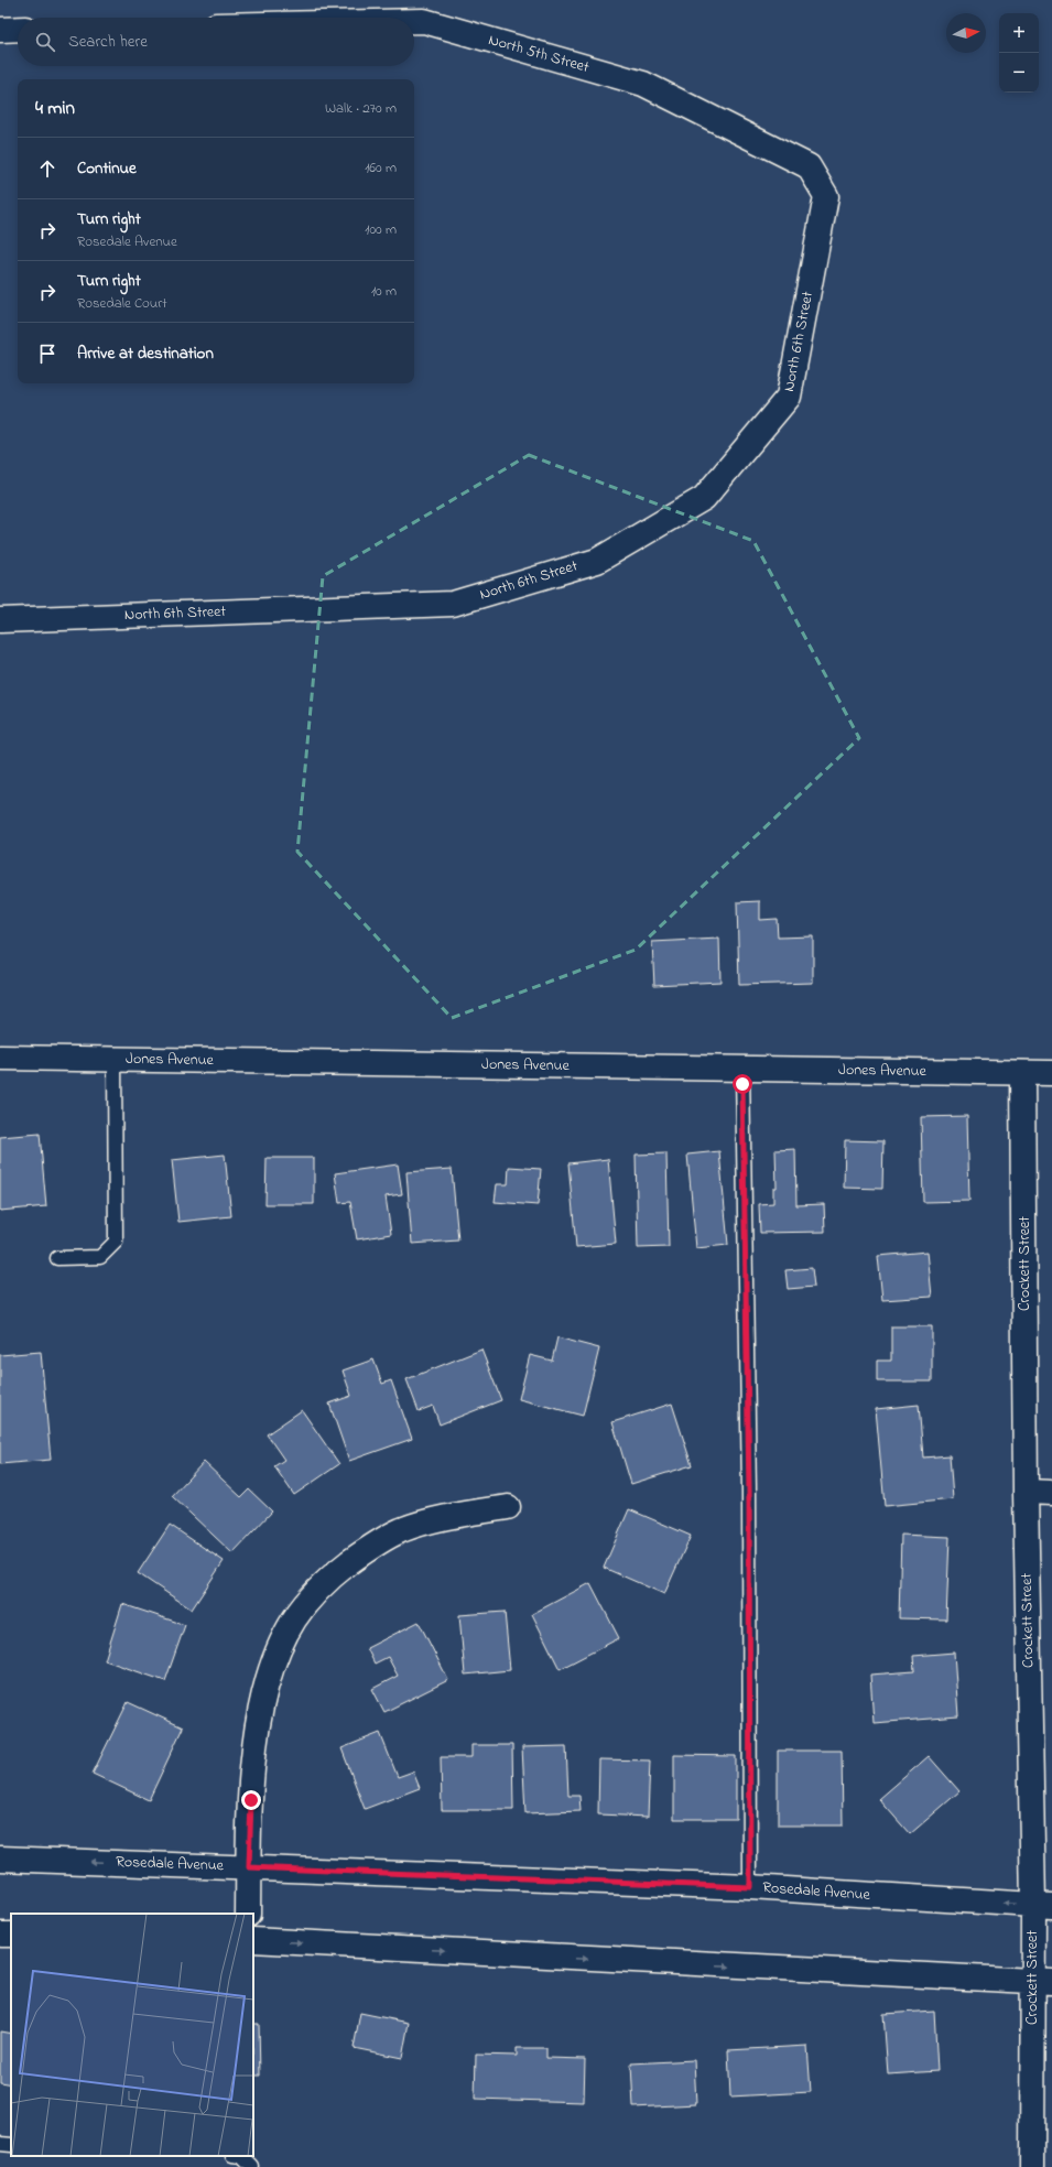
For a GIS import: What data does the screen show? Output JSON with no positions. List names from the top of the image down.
{
  "streets": {
    "street": [
      "North 5th Street",
      "North 6th Street",
      "Jones Avenue",
      "Crockett Street",
      "Rosedale Avenue"
    ]
  },
  "crossings": [
    ["North 5th Street", "North 6th Street"],
    ["Jones Avenue", "Crockett Street"],
    ["Crockett Street", "Rosedale Avenue"]
  ],
  "north": "right",
  "page": {
    "map_buttons": ["+", "−"],
    "search": "Search here",
    "heading": ["4 min", "Walk · 270 m"],
    "list": [
      ["Continue", "160 m"],
      ["Turn right", "Rosedale Avenue", "100 m"],
      ["Turn right", "Rosedale Court", "10 m"],
      "Arrive at destination"
    ]
  }
}
